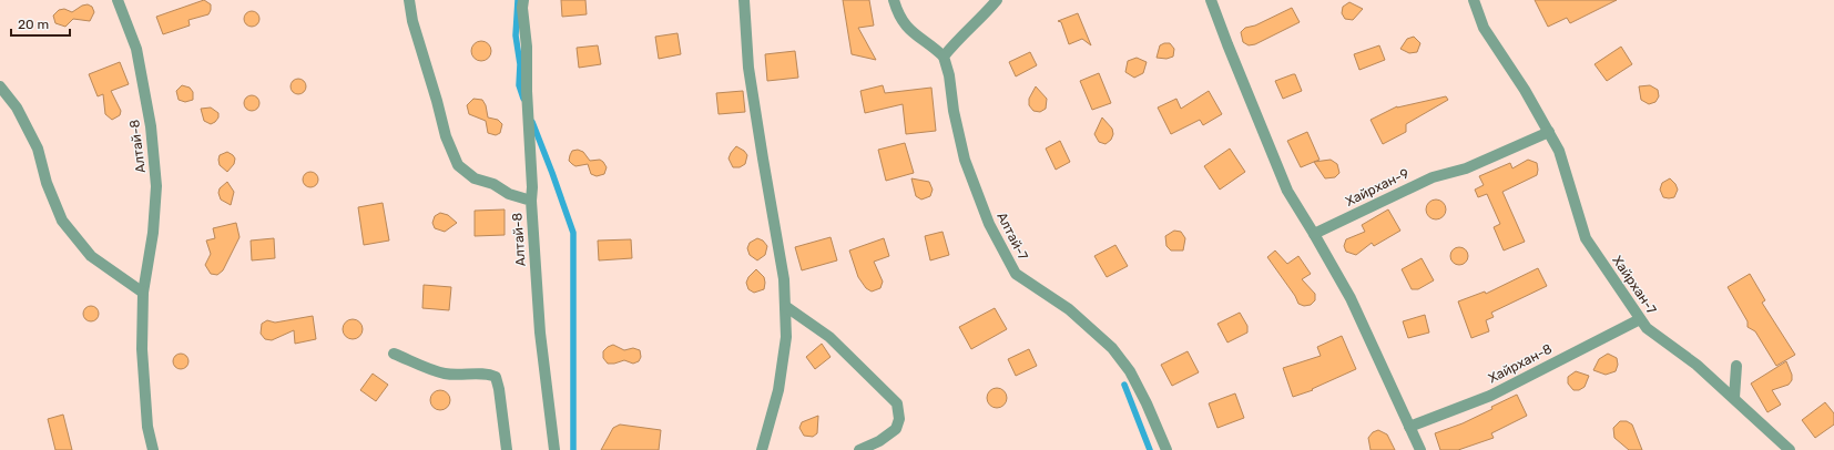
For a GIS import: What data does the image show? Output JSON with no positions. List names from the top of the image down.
{
  "streets": {
    "street": [
      "Алтай-8",
      "Хайрхан-9",
      "Алтай-7",
      "Хайрхан-7",
      "Хайрхан-8"
    ]
  },
  "crossings": [
    ["Хайрхан-9", "Хайрхан-7"],
    ["Хайрхан-7", "Хайрхан-8"]
  ],
  "scale_bar": "20 m"
}
